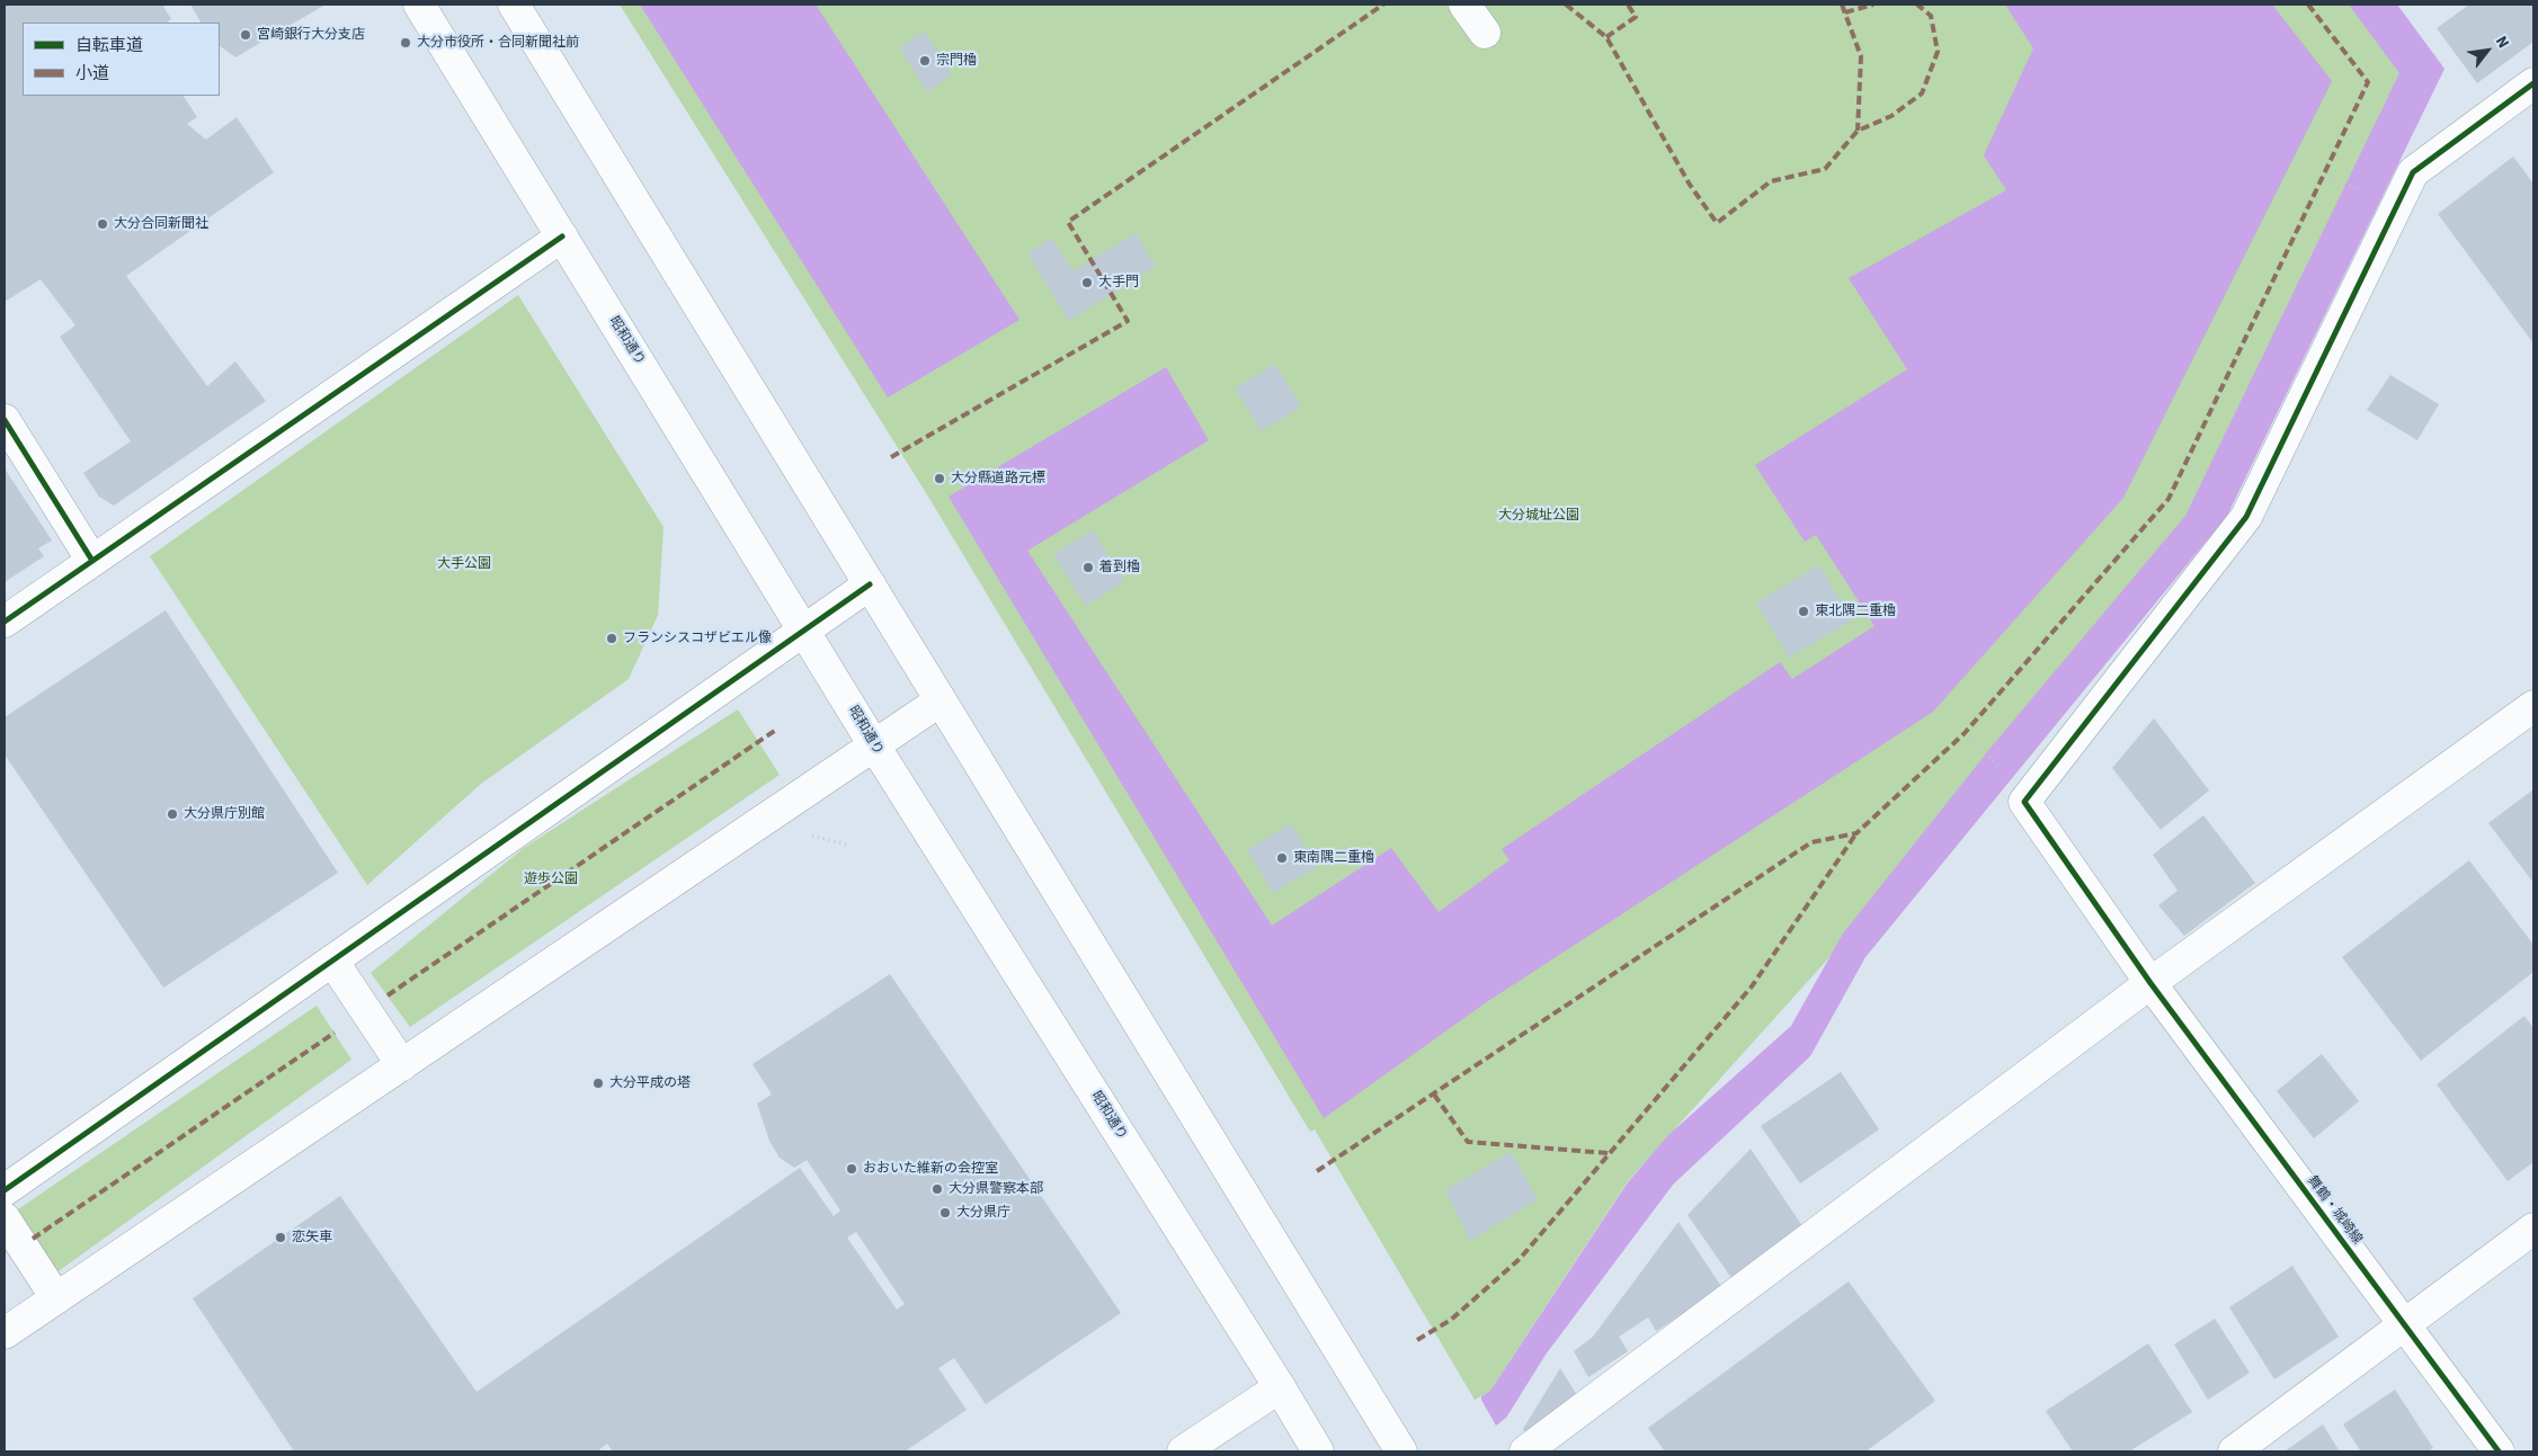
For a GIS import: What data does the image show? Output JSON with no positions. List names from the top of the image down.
{
  "streets": {
    "main road": ["昭和通り", "舞鶴・城崎線"]
  },
  "parks": ["大分城址公園", "大手公園", "遊歩公園"],
  "places": [
    "宮崎銀行大分支店",
    "大分市役所・合同新聞社前",
    "宗門櫓",
    "大分合同新聞社",
    "大手門",
    "大分縣道路元標",
    "着到櫓",
    "東北隅二重櫓",
    "フランシスコザビエル像",
    "大分県庁別館",
    "東南隅二重櫓",
    "大分平成の塔",
    "おおいた維新の会控室",
    "大分県警察本部",
    "大分県庁",
    "恋矢車"
  ],
  "legend": ["自転車道", "小道"],
  "north": "top right"
}
